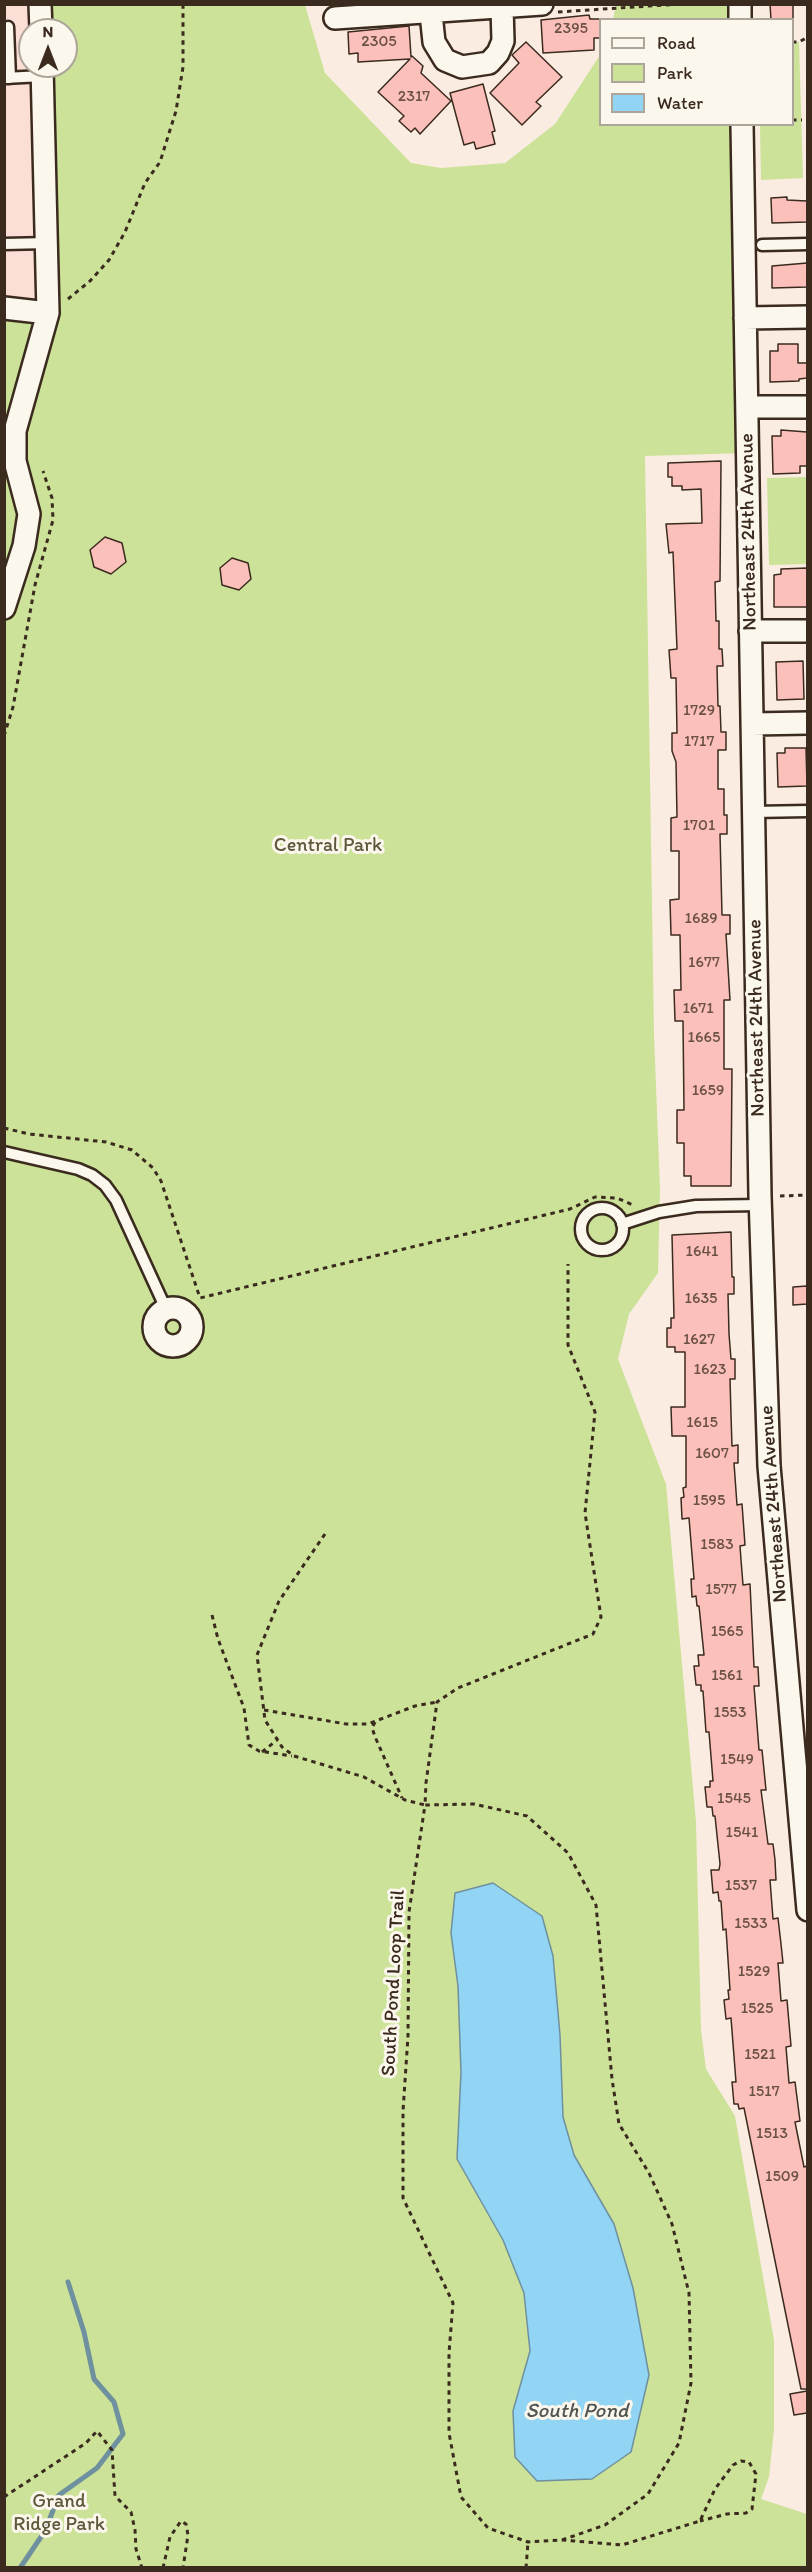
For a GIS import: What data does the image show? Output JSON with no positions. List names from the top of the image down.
{
  "streets": {
    "street": ["Northeast 24th Avenue"],
    "path": ["South Pond Loop Trail"]
  },
  "water": ["South Pond"],
  "parks": ["Central Park", "Grand Ridge Park"],
  "house_numbers": [
    "2395",
    "2305",
    "2317",
    "1729",
    "1717",
    "1701",
    "1689",
    "1677",
    "1671",
    "1665",
    "1659",
    "1641",
    "1635",
    "1627",
    "1623",
    "1615",
    "1607",
    "1595",
    "1583",
    "1577",
    "1565",
    "1561",
    "1553",
    "1549",
    "1545",
    "1541",
    "1537",
    "1533",
    "1529",
    "1525",
    "1521",
    "1517",
    "1513",
    "1509"
  ],
  "legend": ["Road", "Park", "Water"],
  "north": "top"
}
